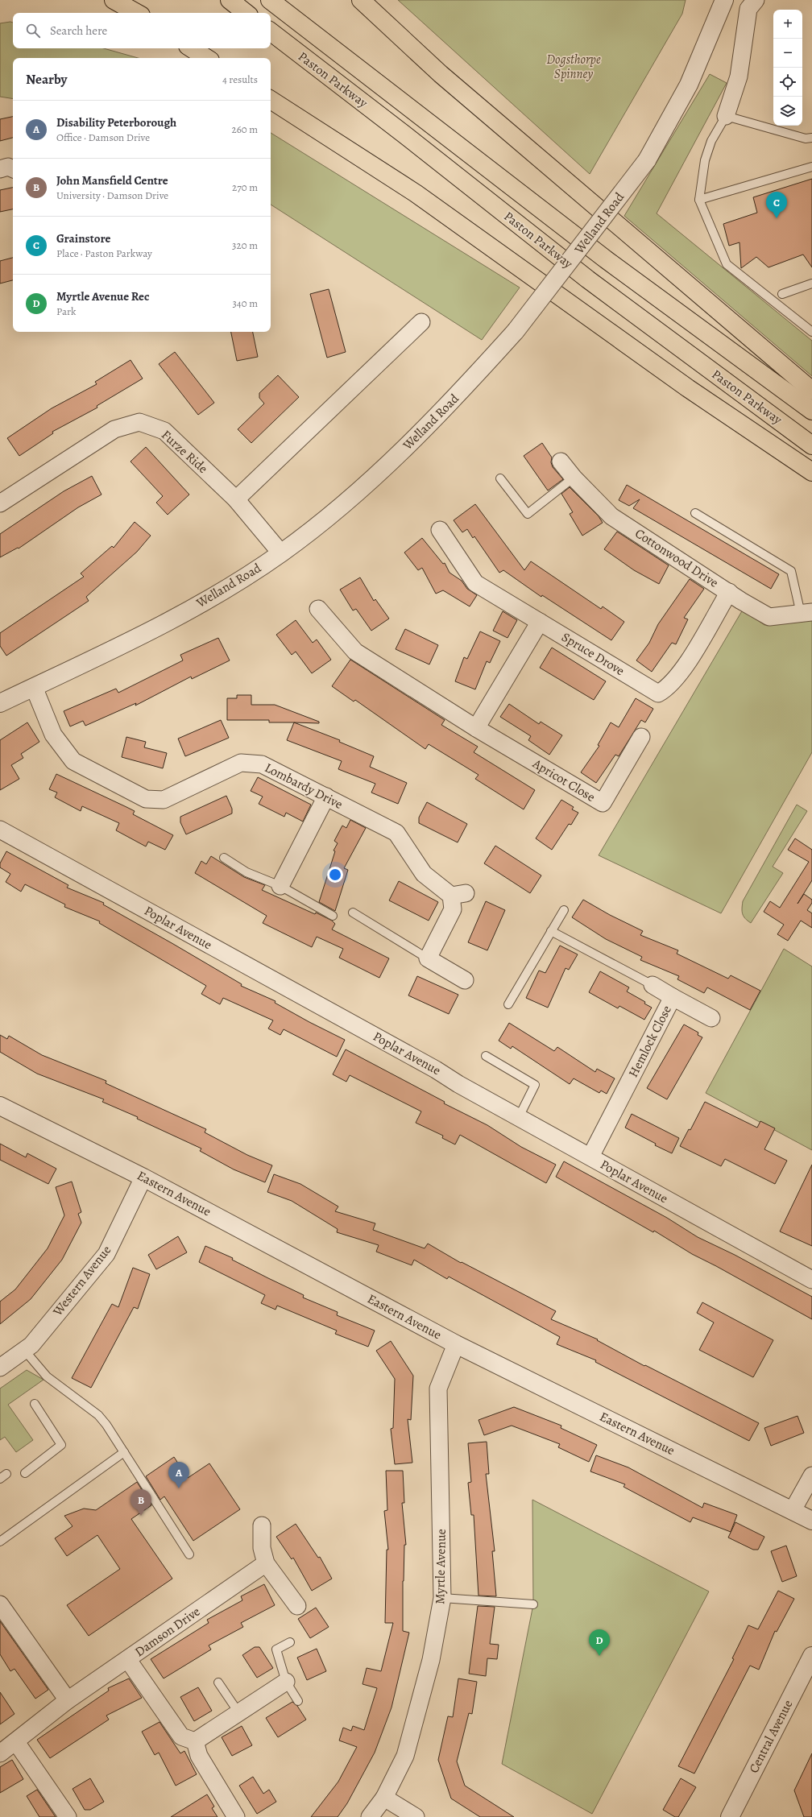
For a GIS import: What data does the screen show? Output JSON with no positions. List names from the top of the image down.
{
  "streets": {
    "highway": ["Paston Parkway"],
    "street": [
      "Welland Road",
      "Furze Ride",
      "Cottonwood Drive",
      "Spruce Drove",
      "Apricot Close",
      "Lombardy Drive",
      "Poplar Avenue",
      "Hemlock Close",
      "Eastern Avenue",
      "Western Avenue",
      "Myrtle Avenue",
      "Damson Drive",
      "Central Avenue"
    ]
  },
  "crossings": [
    ["Welland Road", "Furze Ride"],
    ["Welland Road", "Lombardy Drive"],
    ["Cottonwood Drive", "Spruce Drove"],
    ["Poplar Avenue", "Hemlock Close"],
    ["Eastern Avenue", "Western Avenue"],
    ["Eastern Avenue", "Myrtle Avenue"]
  ],
  "parks": ["Dogsthorpe Spinney"],
  "page": {
    "map_buttons": ["+", "−"],
    "search": "Search here",
    "heading": ["Nearby", "4 results"],
    "list": [
      {
        "mark": "A",
        "name": "Disability Peterborough",
        "note": "Office · Damson Drive",
        "value": "260 m"
      },
      {
        "mark": "B",
        "name": "John Mansfield Centre",
        "note": "University · Damson Drive",
        "value": "270 m"
      },
      {
        "mark": "C",
        "name": "Grainstore",
        "note": "Place · Paston Parkway",
        "value": "320 m"
      },
      {
        "mark": "D",
        "name": "Myrtle Avenue Rec",
        "note": "Park",
        "value": "340 m"
      }
    ],
    "pins": [
      "C",
      "A",
      "B",
      "D"
    ]
  }
}
